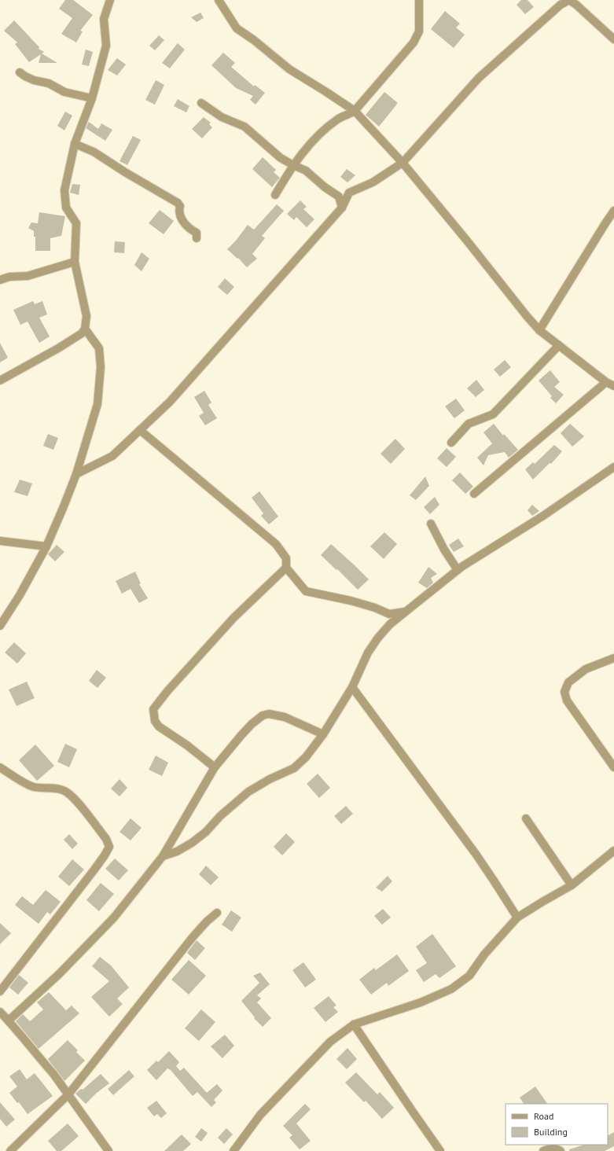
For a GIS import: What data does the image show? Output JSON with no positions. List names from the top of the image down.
{
  "legend": ["Road", "Building"]
}
